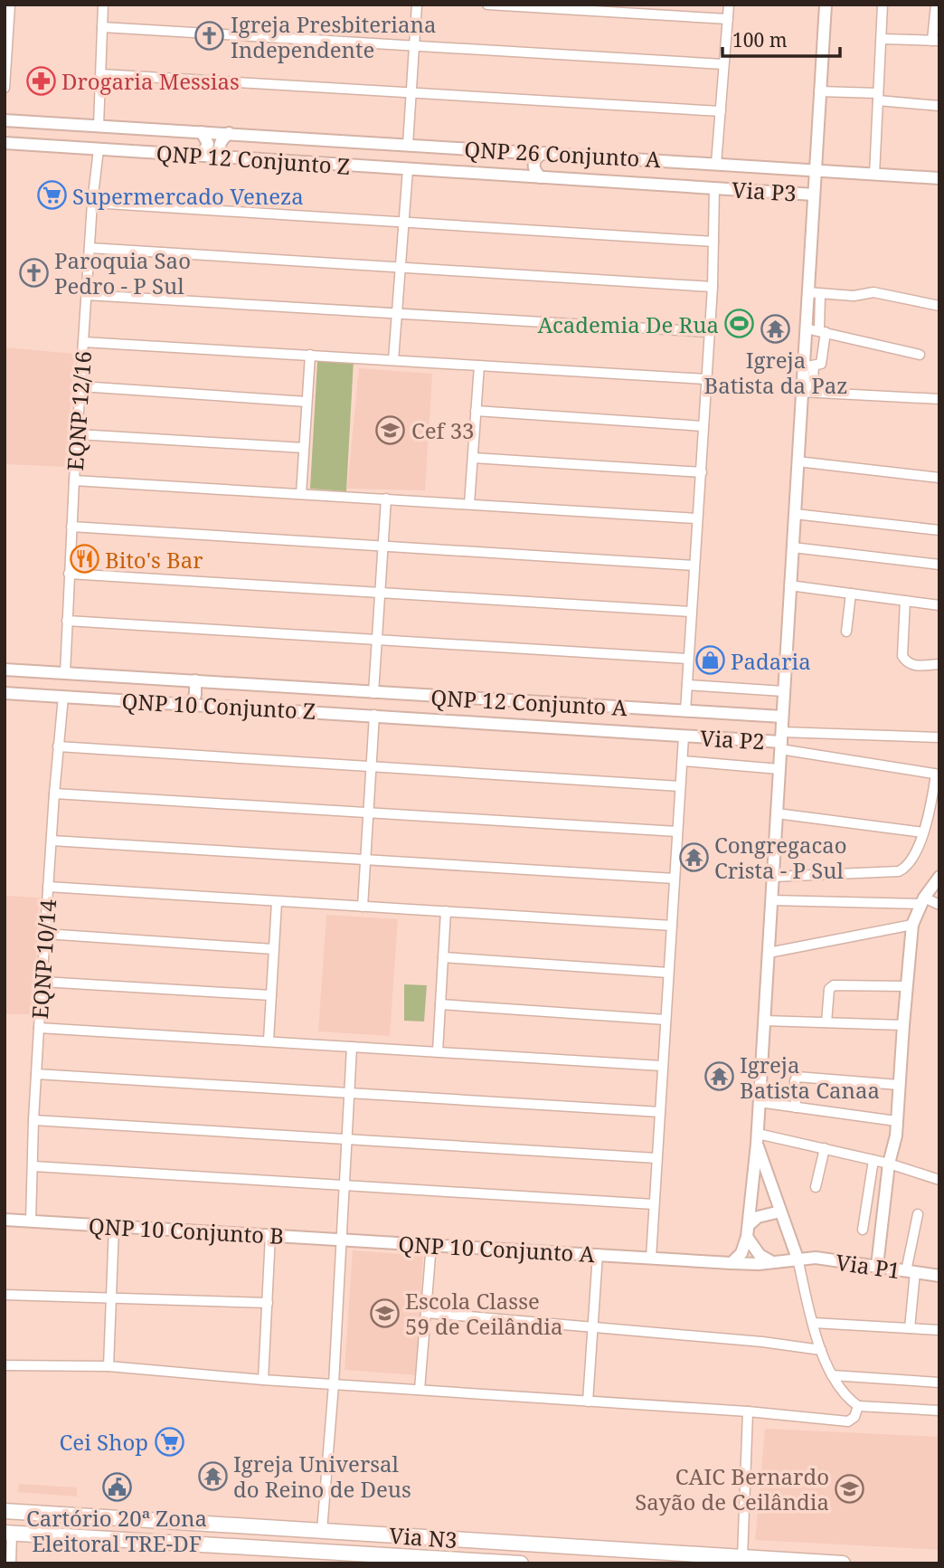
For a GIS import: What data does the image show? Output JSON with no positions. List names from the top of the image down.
{
  "streets": {
    "main road": ["Via N3"],
    "street": [
      "QNP 26 Conjunto A",
      "QNP 12 Conjunto Z",
      "Via P3",
      "EQNP 12/16",
      "QNP 12 Conjunto A",
      "QNP 10 Conjunto Z",
      "Via P2",
      "EQNP 10/14",
      "QNP 10 Conjunto B",
      "QNP 10 Conjunto A",
      "Via P1"
    ]
  },
  "crossings": [
    ["QNP 26 Conjunto A", "Via P3"],
    ["QNP 12 Conjunto Z", "Via P3"],
    ["QNP 12 Conjunto Z", "EQNP 12/16"],
    ["EQNP 12/16", "QNP 12 Conjunto A"],
    ["QNP 12 Conjunto A", "Via P2"],
    ["QNP 10 Conjunto Z", "Via P2"],
    ["QNP 10 Conjunto Z", "EQNP 10/14"],
    ["EQNP 10/14", "QNP 10 Conjunto B"],
    ["QNP 10 Conjunto B", "QNP 10 Conjunto A"]
  ],
  "places": {
    "church": ["Igreja Presbiteriana Independente", "Paroquia Sao Pedro - P Sul"],
    "pharmacy": ["Drogaria Messias"],
    "supermarket": ["Supermercado Veneza", "Cei Shop"],
    "sports": ["Academia De Rua"],
    "temple": [
      "Igreja Batista da Paz",
      "Congregacao Crista - P Sul",
      "Igreja Batista Canaa",
      "Igreja Universal do Reino de Deus"
    ],
    "school or university": ["Cef 33", "Escola Classe 59 de Ceilândia", "CAIC Bernardo Sayão de Ceilândia"],
    "restaurant": ["Bito's Bar"],
    "shop": ["Padaria"],
    "public building": ["Cartório 20ª Zona Eleitoral TRE-DF"]
  },
  "scale_bar": "100 m"
}
